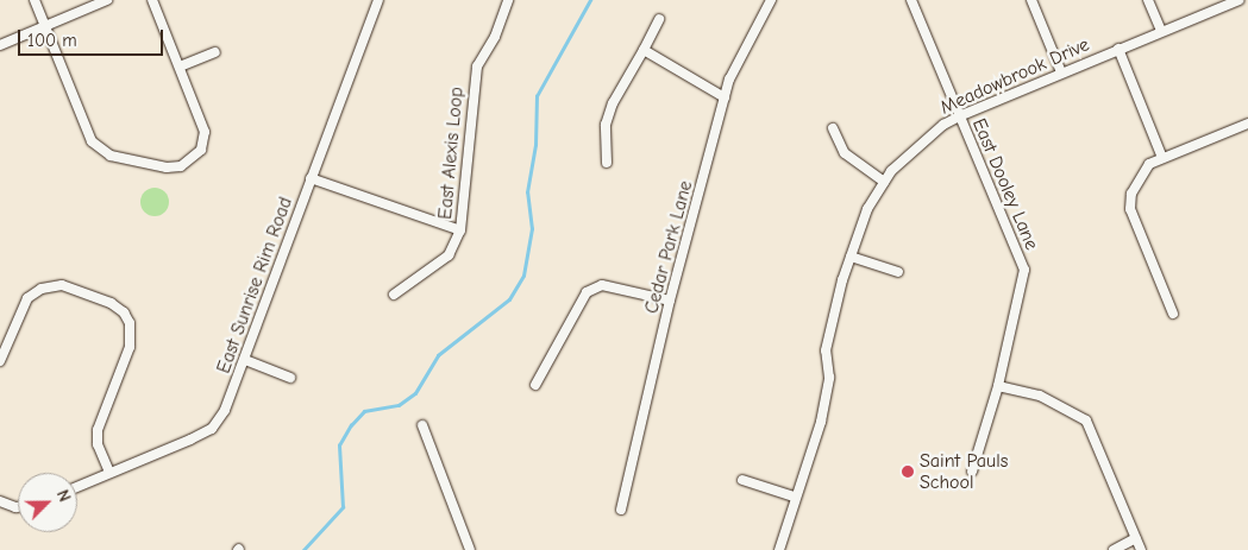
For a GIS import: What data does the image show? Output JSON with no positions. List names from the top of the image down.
{
  "streets": {
    "street": [
      "Meadowbrook Drive",
      "East Alexis Loop",
      "East Dooley Lane",
      "Cedar Park Lane",
      "East Sunrise Rim Road"
    ]
  },
  "crossings": [
    ["Meadowbrook Drive", "East Dooley Lane"],
    ["East Alexis Loop", "East Sunrise Rim Road"]
  ],
  "places": ["Saint Pauls School"],
  "scale_bar": "100 m",
  "north": "top right"
}
